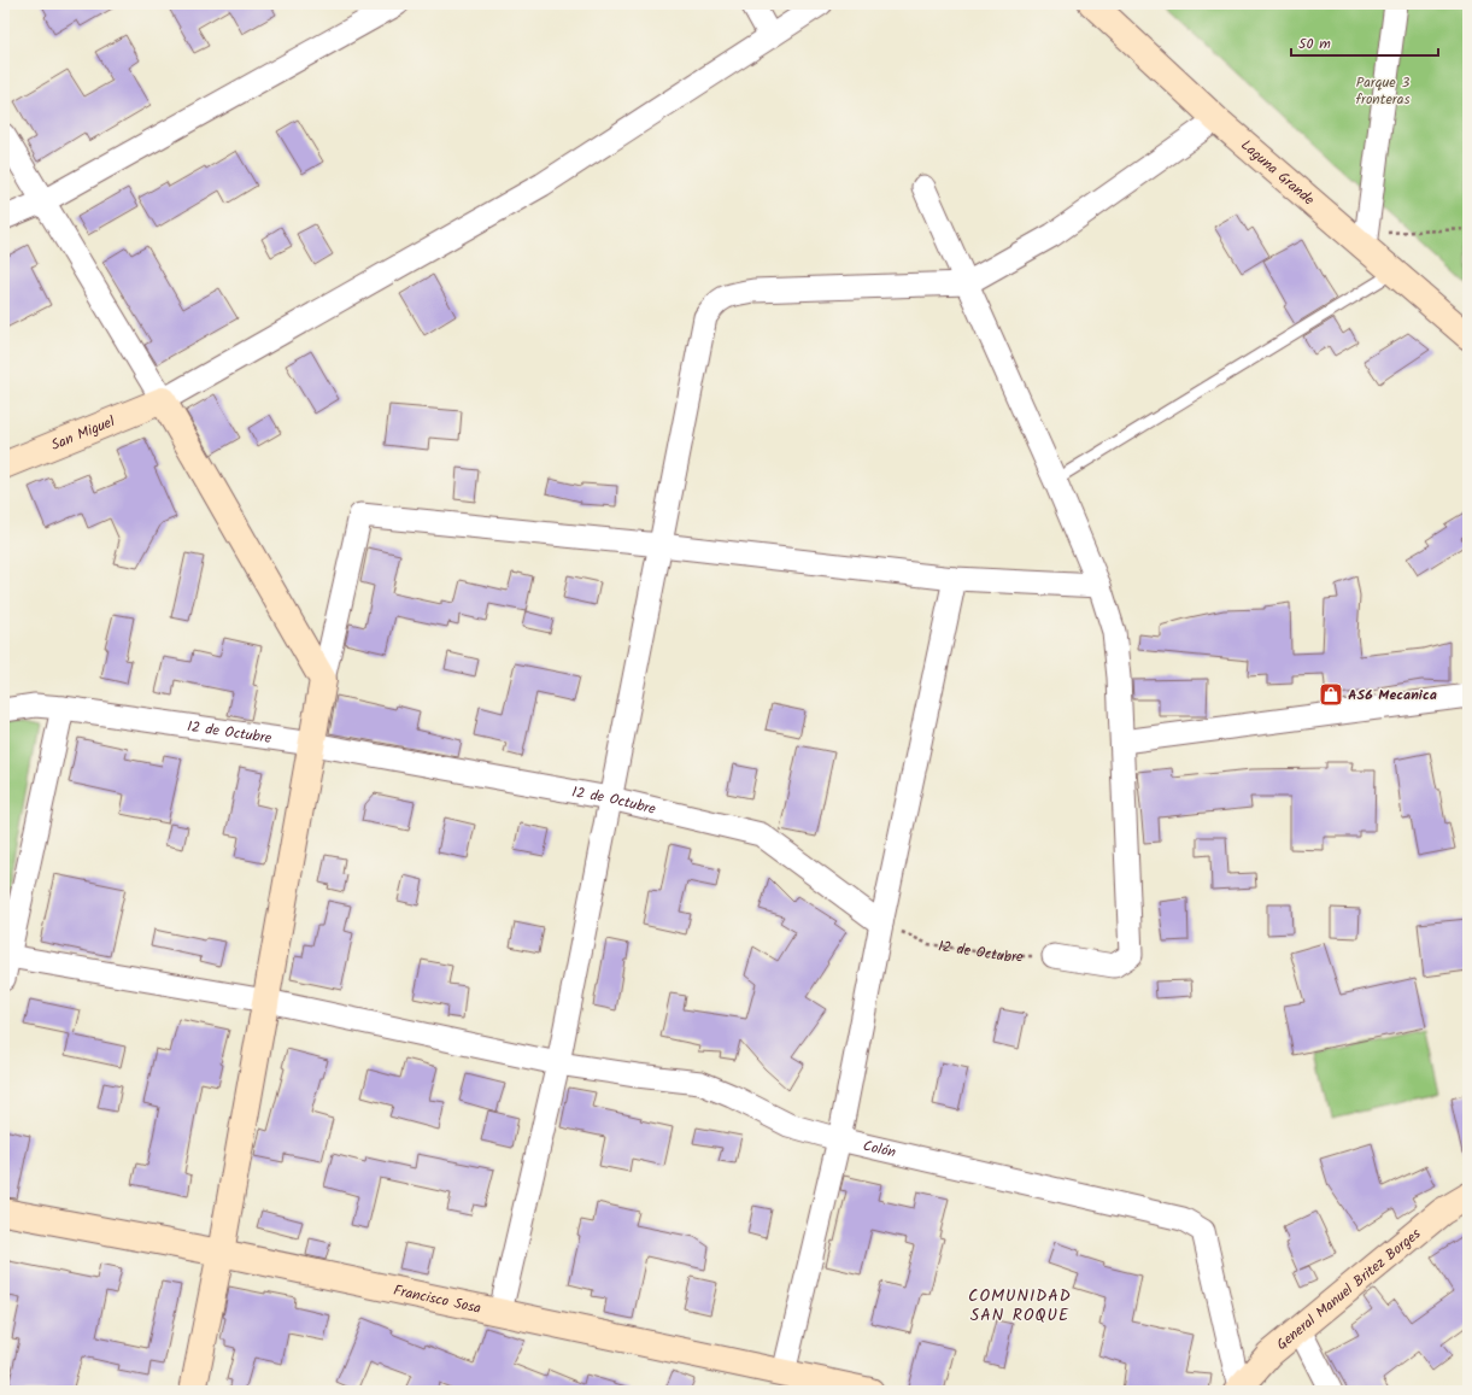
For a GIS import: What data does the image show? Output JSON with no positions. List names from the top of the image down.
{
  "streets": {
    "street": [
      "Laguna Grande",
      "San Miguel",
      "12 de Octubre",
      "Colón",
      "General Manuel Britez Borges",
      "Francisco Sosa"
    ]
  },
  "crossings": [
    ["Colón", "General Manuel Britez Borges"]
  ],
  "districts": ["COMUNIDAD SAN ROQUE"],
  "parks": ["Parque 3 fronteras"],
  "places": {
    "shop": ["AS6 Mecanica"]
  },
  "scale_bar": "50 m"
}
